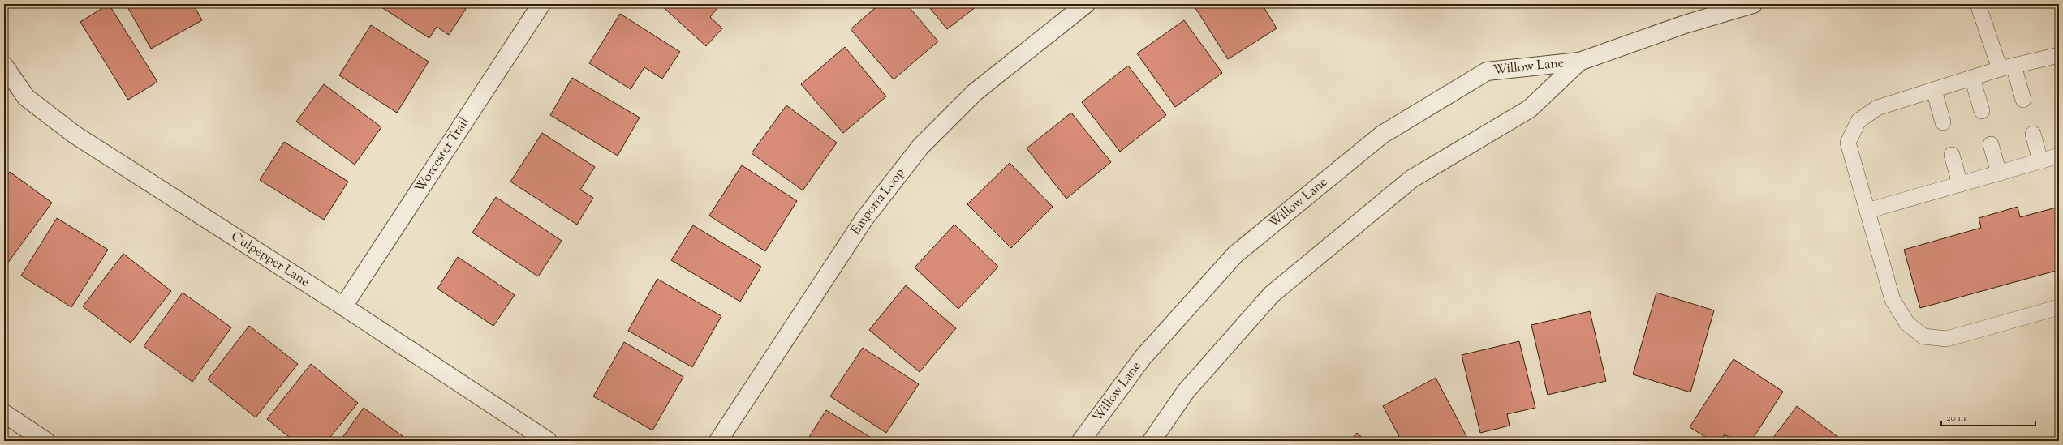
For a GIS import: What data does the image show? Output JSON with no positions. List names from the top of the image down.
{
  "streets": {
    "street": [
      "Willow Lane",
      "Worcester Trail",
      "Emporia Loop",
      "Culpepper Lane"
    ]
  },
  "crossings": [
    ["Worcester Trail", "Culpepper Lane"]
  ],
  "scale_bar": "20 m"
}
